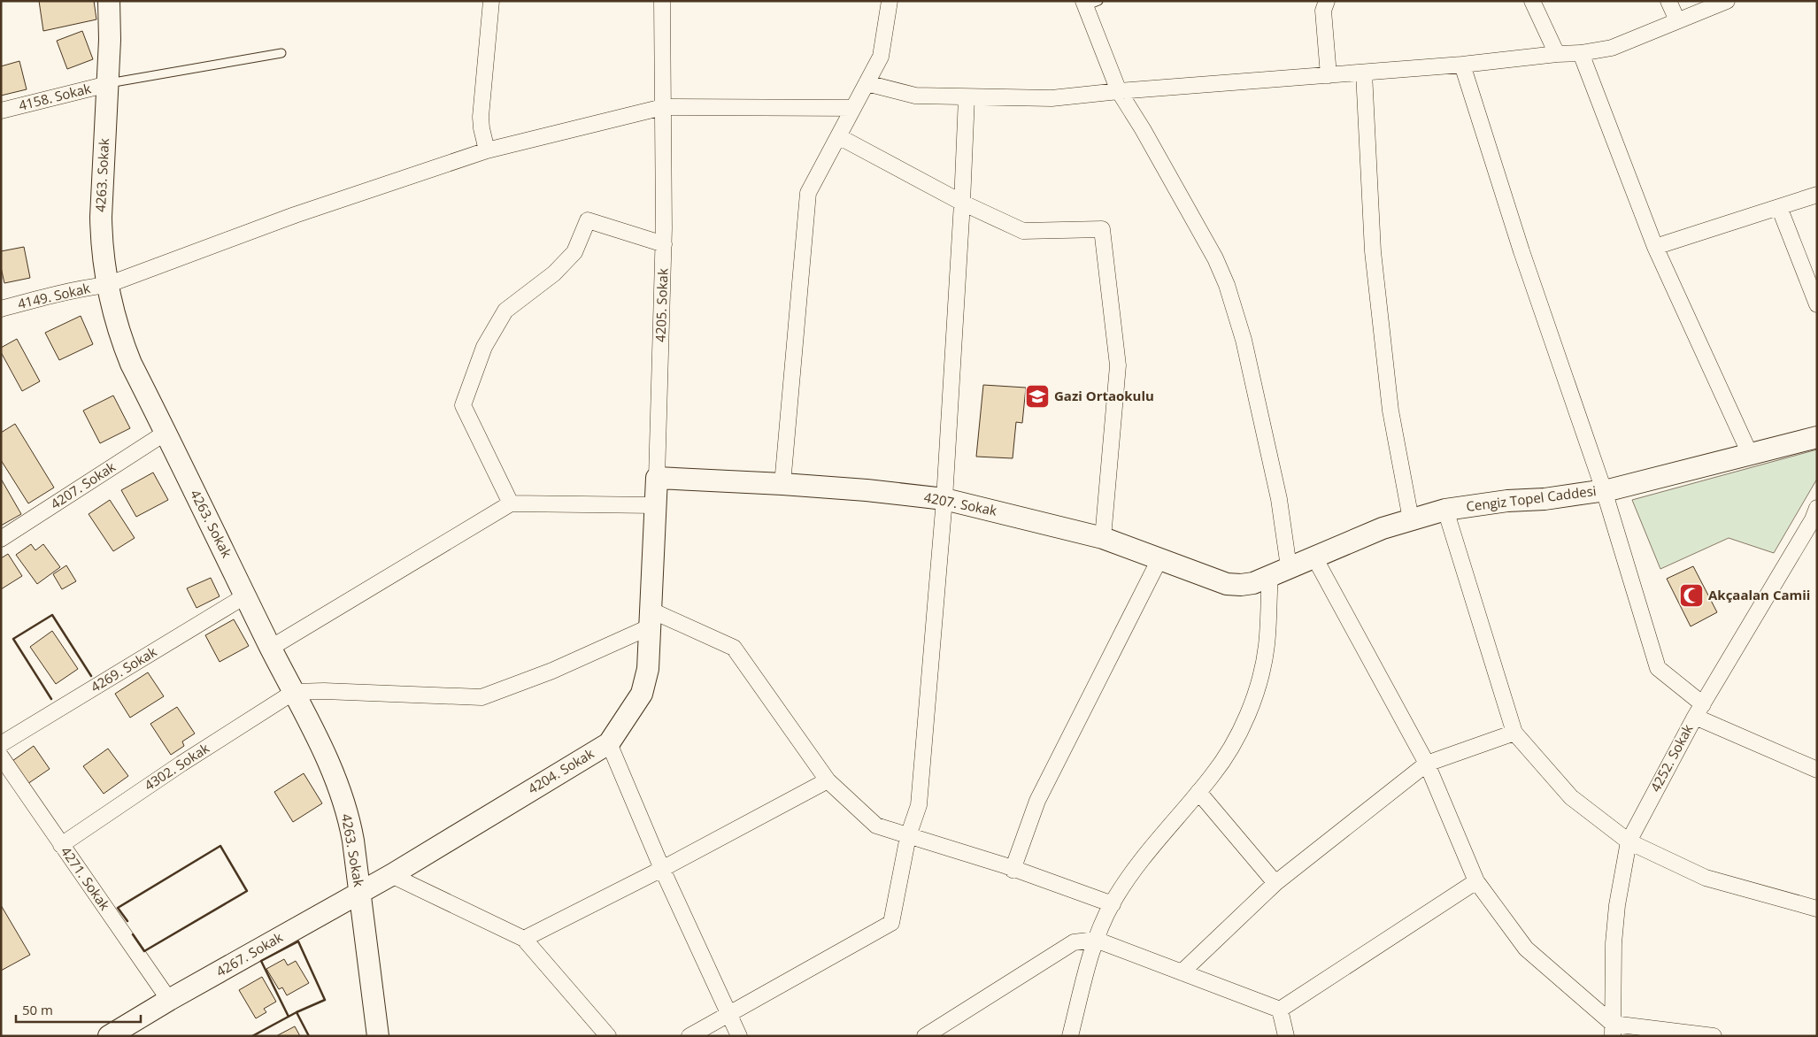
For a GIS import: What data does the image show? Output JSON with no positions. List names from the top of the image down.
{
  "streets": {
    "street": [
      "4158. Sokak",
      "4263. Sokak",
      "4149. Sokak",
      "4205. Sokak",
      "4207. Sokak",
      "Cengiz Topel Caddesi",
      "4269. Sokak",
      "4252. Sokak",
      "4302. Sokak",
      "4204. Sokak",
      "4271. Sokak",
      "4267. Sokak"
    ]
  },
  "crossings": [
    ["4158. Sokak", "4263. Sokak"],
    ["4263. Sokak", "4149. Sokak"],
    ["4263. Sokak", "4207. Sokak"],
    ["4263. Sokak", "4269. Sokak"],
    ["4263. Sokak", "4302. Sokak"],
    ["4263. Sokak", "4267. Sokak"],
    ["4149. Sokak", "4205. Sokak"],
    ["4205. Sokak", "4207. Sokak"],
    ["4205. Sokak", "4204. Sokak"],
    ["4207. Sokak", "Cengiz Topel Caddesi"],
    ["4302. Sokak", "4271. Sokak"],
    ["4204. Sokak", "4267. Sokak"],
    ["4271. Sokak", "4267. Sokak"]
  ],
  "places": {
    "school or university": ["Gazi Ortaokulu"],
    "mosque": ["Akçaalan Camii"]
  },
  "scale_bar": "50 m"
}
